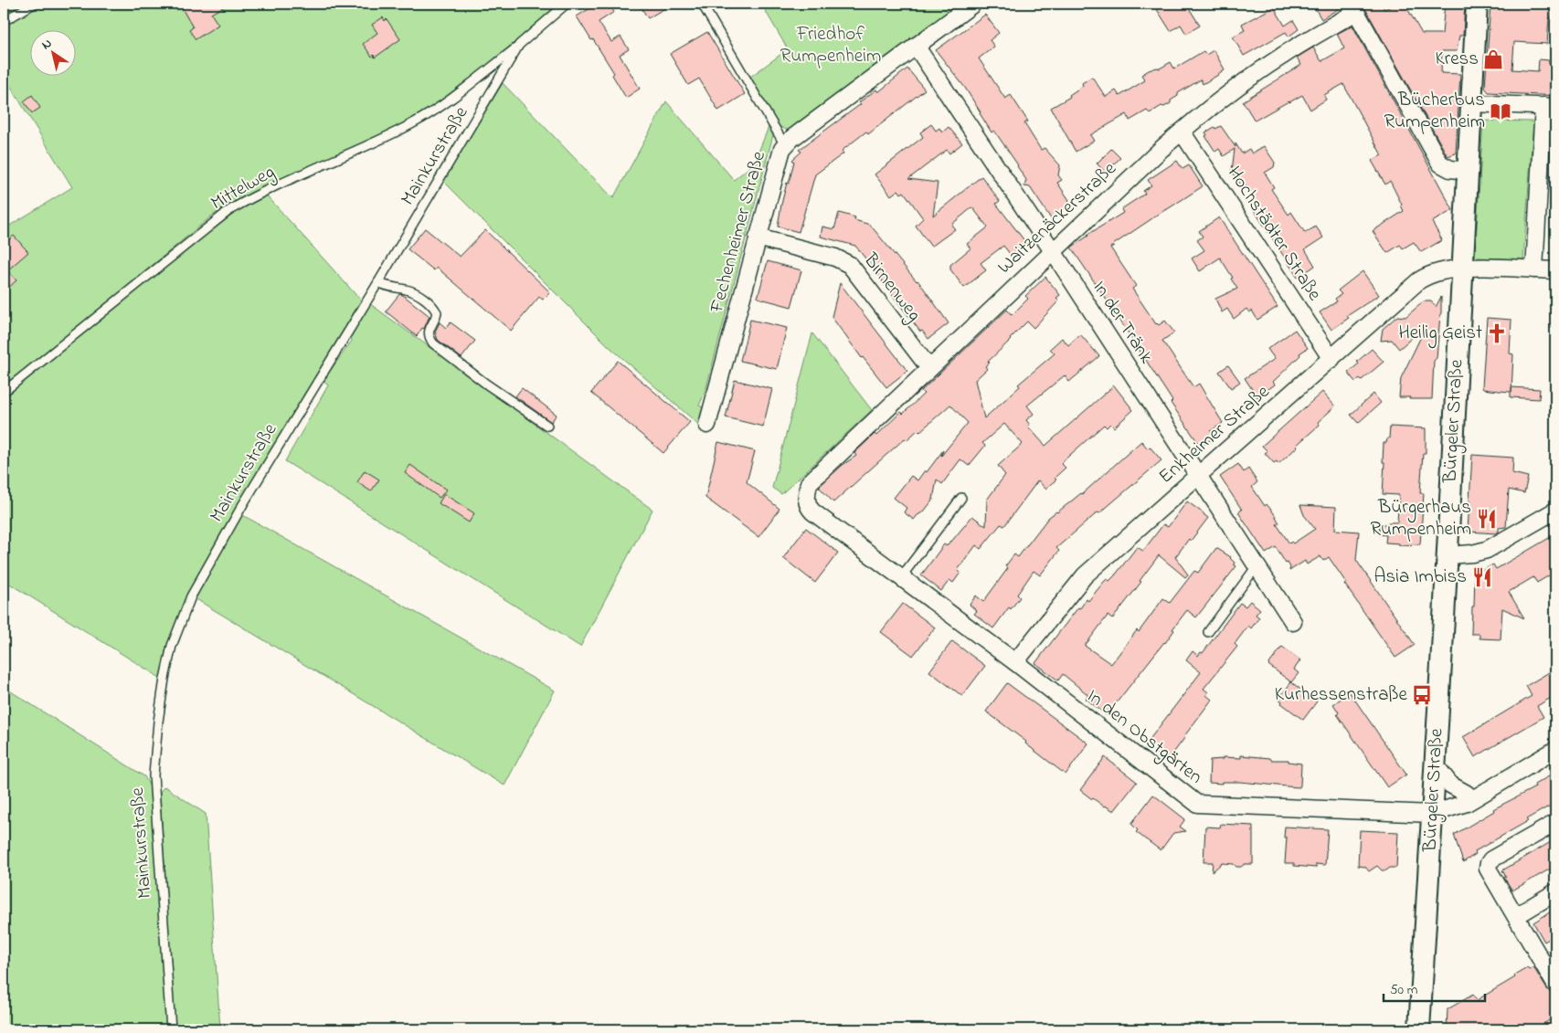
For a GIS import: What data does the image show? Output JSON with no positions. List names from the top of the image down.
{
  "streets": {
    "street": [
      "Waitzenäckerstraße",
      "Fechenheimer Straße",
      "Hochstädter Straße",
      "Birnenweg",
      "In der Tränk",
      "Bürgeler Straße",
      "Enkheimer Straße",
      "In den Obstgärten"
    ],
    "lane": ["Mainkurstraße", "Mittelweg"]
  },
  "crossings": [
    ["Mainkurstraße", "Mittelweg"],
    ["Waitzenäckerstraße", "Hochstädter Straße"],
    ["Waitzenäckerstraße", "Birnenweg"],
    ["Waitzenäckerstraße", "In der Tränk"],
    ["Waitzenäckerstraße", "In den Obstgärten"],
    ["Fechenheimer Straße", "Birnenweg"],
    ["Fechenheimer Straße", "In der Tränk"],
    ["Hochstädter Straße", "Enkheimer Straße"],
    ["In der Tränk", "Enkheimer Straße"],
    ["Bürgeler Straße", "Enkheimer Straße"],
    ["Bürgeler Straße", "In den Obstgärten"],
    ["Enkheimer Straße", "In den Obstgärten"]
  ],
  "parks": ["Friedhof Rumpenheim"],
  "places": {
    "shop": ["Kress"],
    "library": ["Bücherbus Rumpenheim"],
    "church": ["Heilig Geist"],
    "restaurant": ["Bürgerhaus Rumpenheim", "Asia Imbiss"],
    "bus stop": ["Kurhessenstraße"]
  },
  "scale_bar": "50 m",
  "north": "top left"
}
